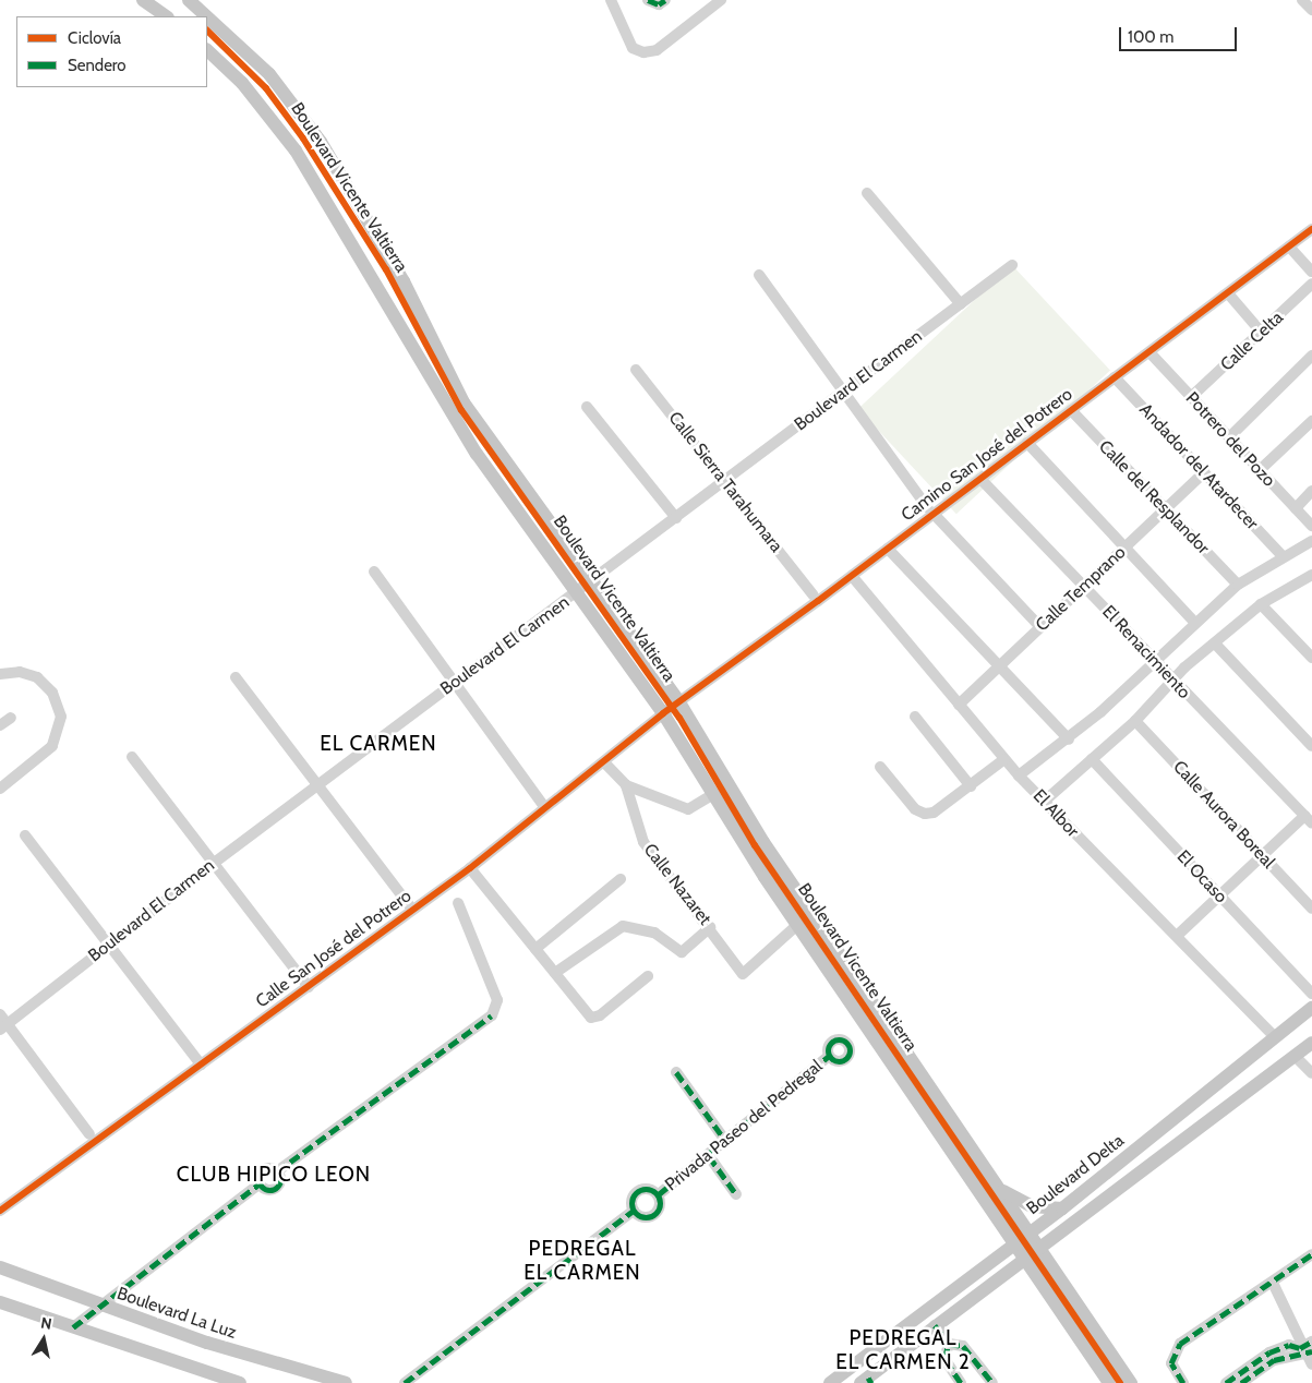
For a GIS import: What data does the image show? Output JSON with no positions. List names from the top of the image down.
{
  "streets": {
    "main road": ["Boulevard Vicente Valtierra", "Boulevard Delta", "Boulevard La Luz"],
    "street": [
      "Calle Celta",
      "Boulevard El Carmen",
      "Potrero del Pozo",
      "Camino San José del Potrero",
      "Andador del Atardecer",
      "Calle Sierra Tarahumara",
      "Calle del Resplandor",
      "Calle Temprano",
      "El Renacimiento",
      "El Albor",
      "Calle Aurora Boreal",
      "El Ocaso",
      "Calle Nazaret",
      "Calle San José del Potrero",
      "Privada Paseo del Pedregal"
    ]
  },
  "crossings": [
    ["Boulevard Vicente Valtierra", "Boulevard El Carmen"],
    ["Boulevard Vicente Valtierra", "Camino San José del Potrero"],
    ["Boulevard Vicente Valtierra", "Calle Nazaret"],
    ["Boulevard Vicente Valtierra", "Calle San José del Potrero"],
    ["Boulevard Vicente Valtierra", "Boulevard Delta"],
    ["Calle Celta", "Potrero del Pozo"],
    ["Boulevard El Carmen", "Calle Sierra Tarahumara"],
    ["Potrero del Pozo", "Camino San José del Potrero"],
    ["Camino San José del Potrero", "Andador del Atardecer"],
    ["Camino San José del Potrero", "Calle del Resplandor"],
    ["Camino San José del Potrero", "El Renacimiento"],
    ["Camino San José del Potrero", "El Albor"],
    ["Camino San José del Potrero", "Calle San José del Potrero"],
    ["Andador del Atardecer", "Calle Temprano"],
    ["Calle del Resplandor", "Calle Temprano"],
    ["Calle Temprano", "El Renacimiento"],
    ["Calle Temprano", "El Albor"],
    ["El Albor", "Boulevard Delta"],
    ["Calle Nazaret", "Calle San José del Potrero"]
  ],
  "districts": [
    "EL CARMEN",
    "CLUB HIPICO LEON",
    "PEDREGAL EL CARMEN",
    "PEDREGAL EL CARMEN 2"
  ],
  "legend": ["Ciclovía", "Sendero"],
  "scale_bar": "100 m",
  "north": "top"
}
